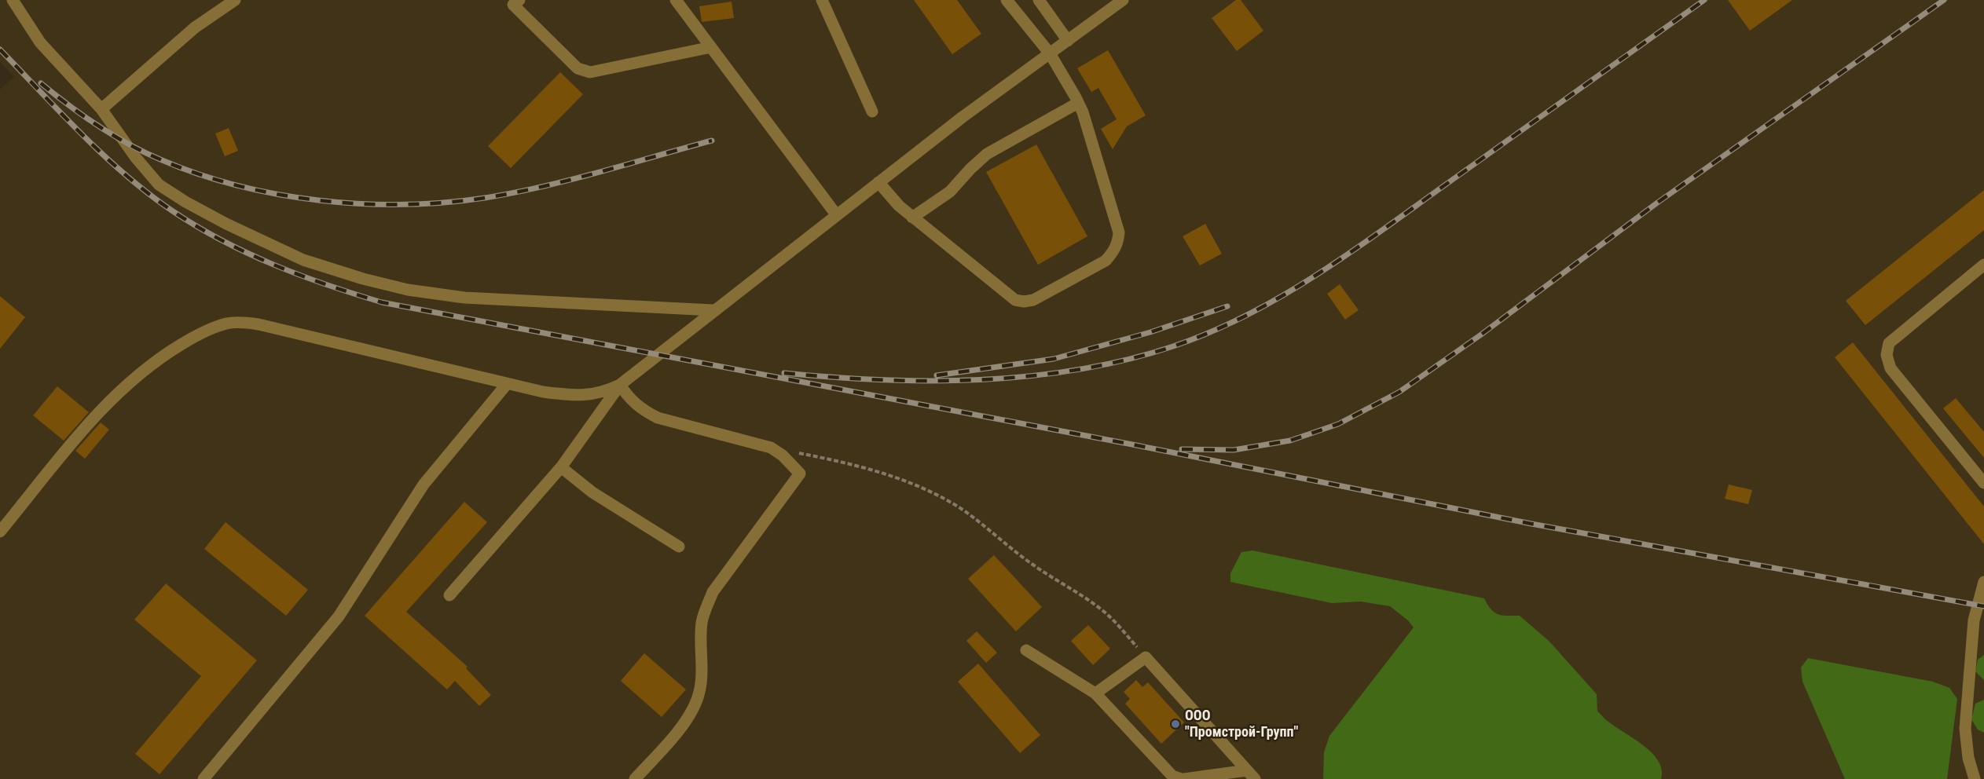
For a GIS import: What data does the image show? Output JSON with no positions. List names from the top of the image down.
{
  "places": ["ООО \"Промстрой-Групп\""]
}
